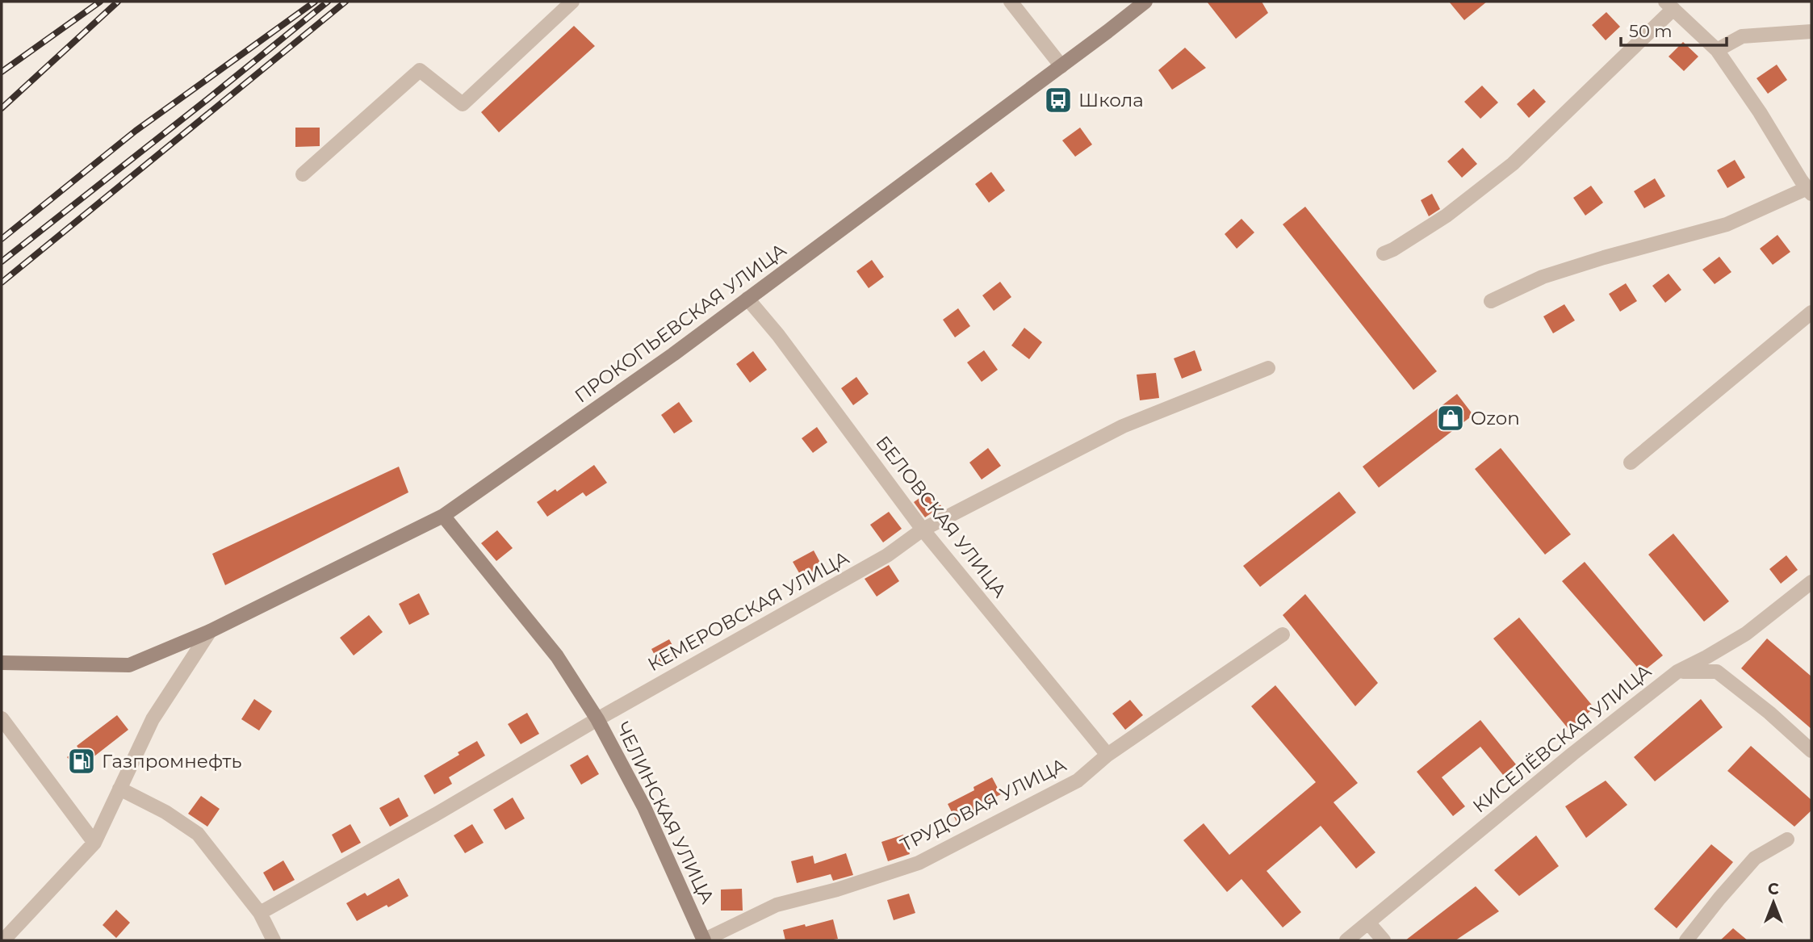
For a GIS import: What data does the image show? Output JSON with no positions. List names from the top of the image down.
{
  "streets": {
    "main road": ["ПРОКОПЬЕВСКАЯ УЛИЦА", "ЧЕЛИНСКАЯ УЛИЦА"],
    "street": [
      "БЕЛОВСКАЯ УЛИЦА",
      "КЕМЕРОВСКАЯ УЛИЦА",
      "КИСЕЛЁВСКАЯ УЛИЦА",
      "ТРУДОВАЯ УЛИЦА"
    ]
  },
  "crossings": [
    ["ПРОКОПЬЕВСКАЯ УЛИЦА", "БЕЛОВСКАЯ УЛИЦА"],
    ["ПРОКОПЬЕВСКАЯ УЛИЦА", "ЧЕЛИНСКАЯ УЛИЦА"],
    ["БЕЛОВСКАЯ УЛИЦА", "КЕМЕРОВСКАЯ УЛИЦА"],
    ["БЕЛОВСКАЯ УЛИЦА", "ТРУДОВАЯ УЛИЦА"],
    ["КЕМЕРОВСКАЯ УЛИЦА", "ЧЕЛИНСКАЯ УЛИЦА"],
    ["ТРУДОВАЯ УЛИЦА", "ЧЕЛИНСКАЯ УЛИЦА"]
  ],
  "places": {
    "bus stop": ["Школа"],
    "shop": ["Ozon"],
    "fuel station": ["Газпромнефть"]
  },
  "scale_bar": "50 m",
  "north": "top"
}
